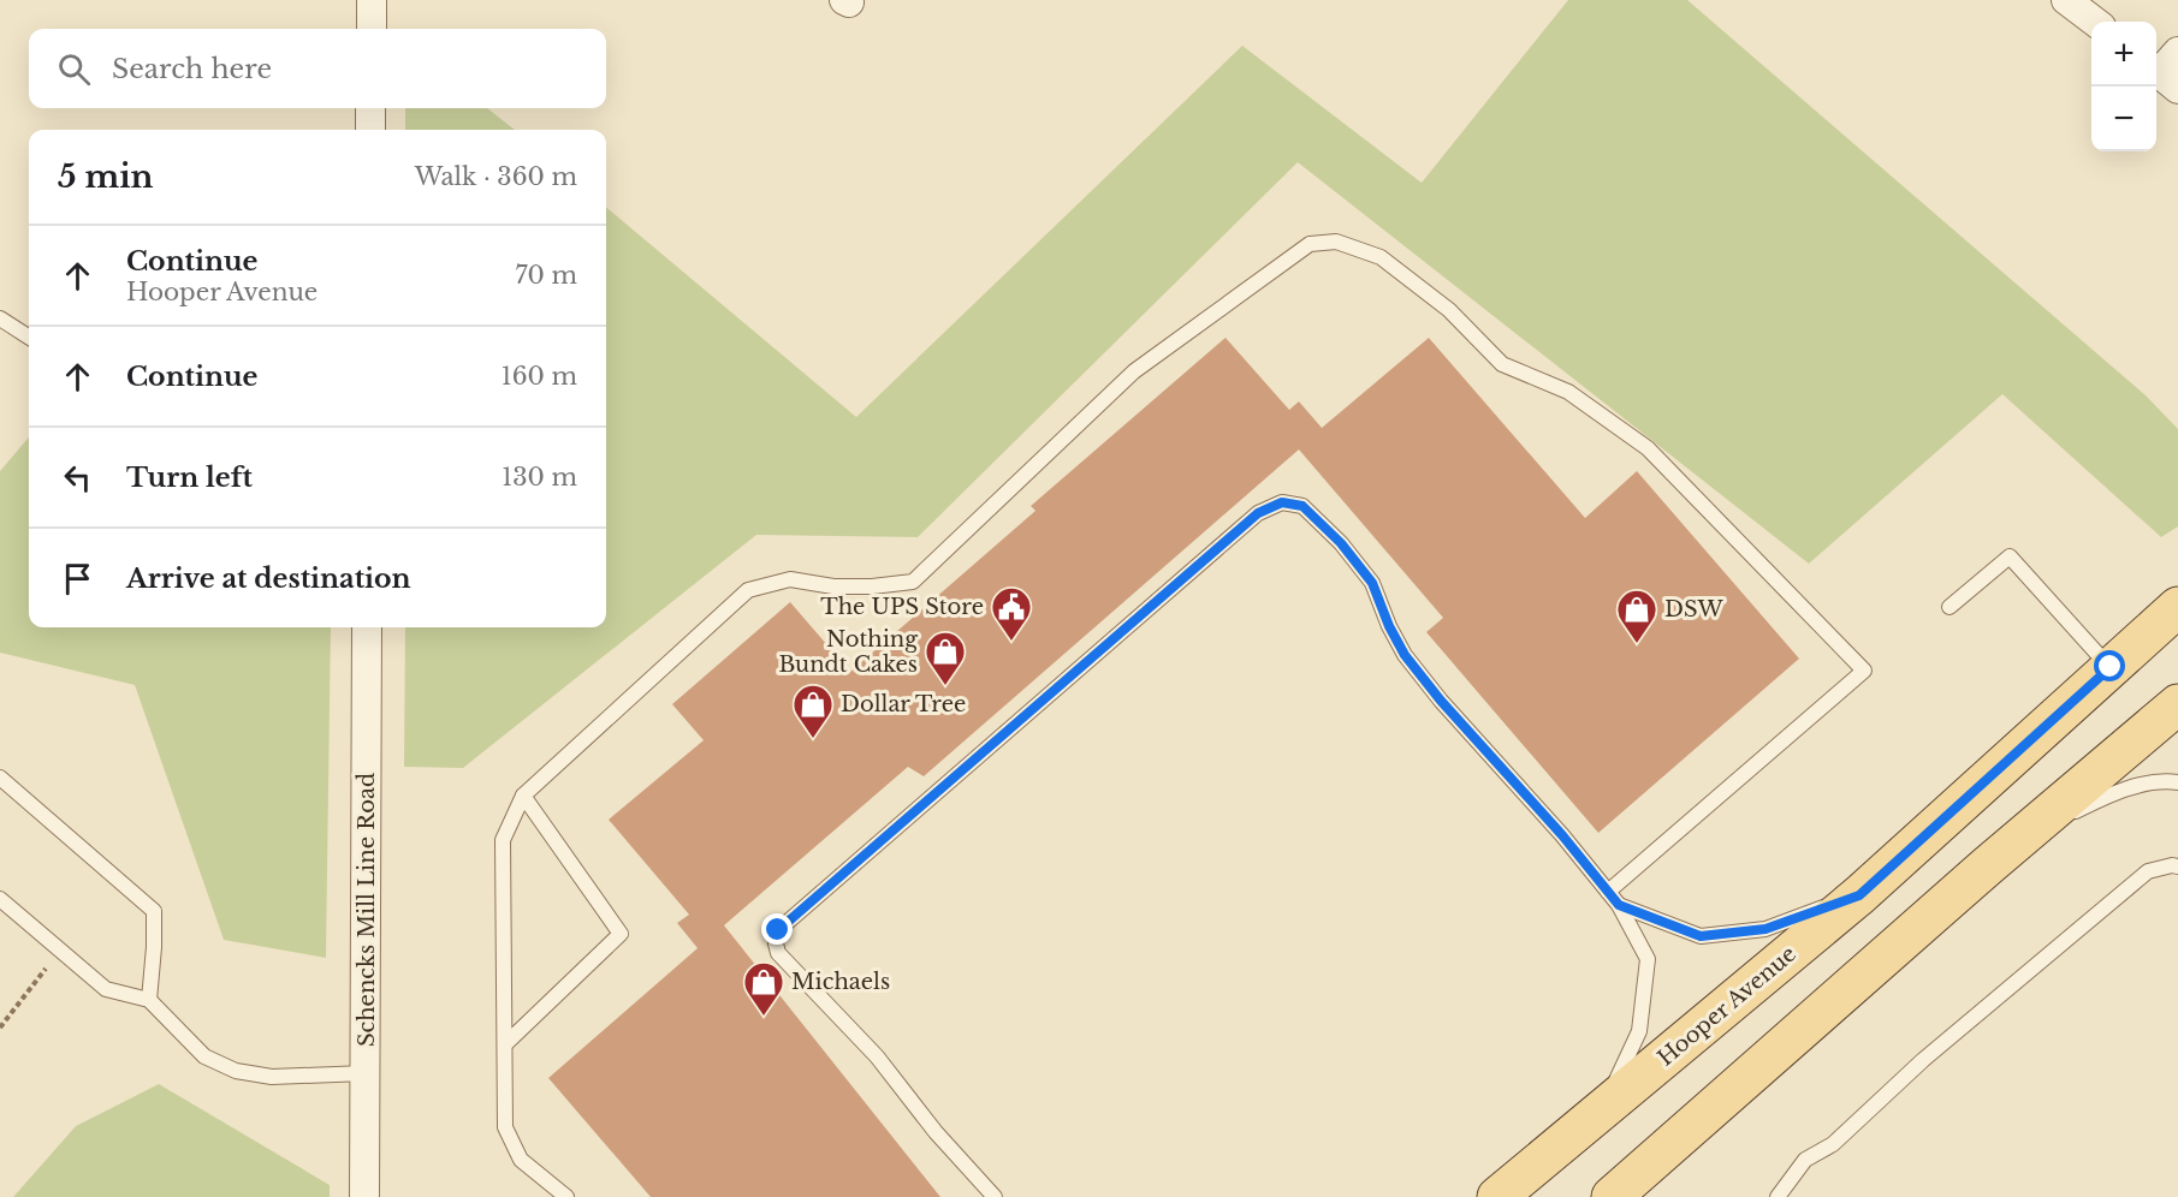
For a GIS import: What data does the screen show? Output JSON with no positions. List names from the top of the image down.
{
  "streets": {
    "main road": ["Hooper Avenue"],
    "street": ["Schencks Mill Line Road"]
  },
  "places": {
    "public building": ["The UPS Store"],
    "shop": [
      "DSW",
      "Nothing Bundt Cakes",
      "Dollar Tree",
      "Michaels"
    ]
  },
  "page": {
    "map_buttons": ["+", "−"],
    "search": "Search here",
    "heading": ["5 min", "Walk · 360 m"],
    "list": [
      ["Continue", "Hooper Avenue", "70 m"],
      ["Continue", "160 m"],
      ["Turn left", "130 m"],
      "Arrive at destination"
    ]
  }
}
